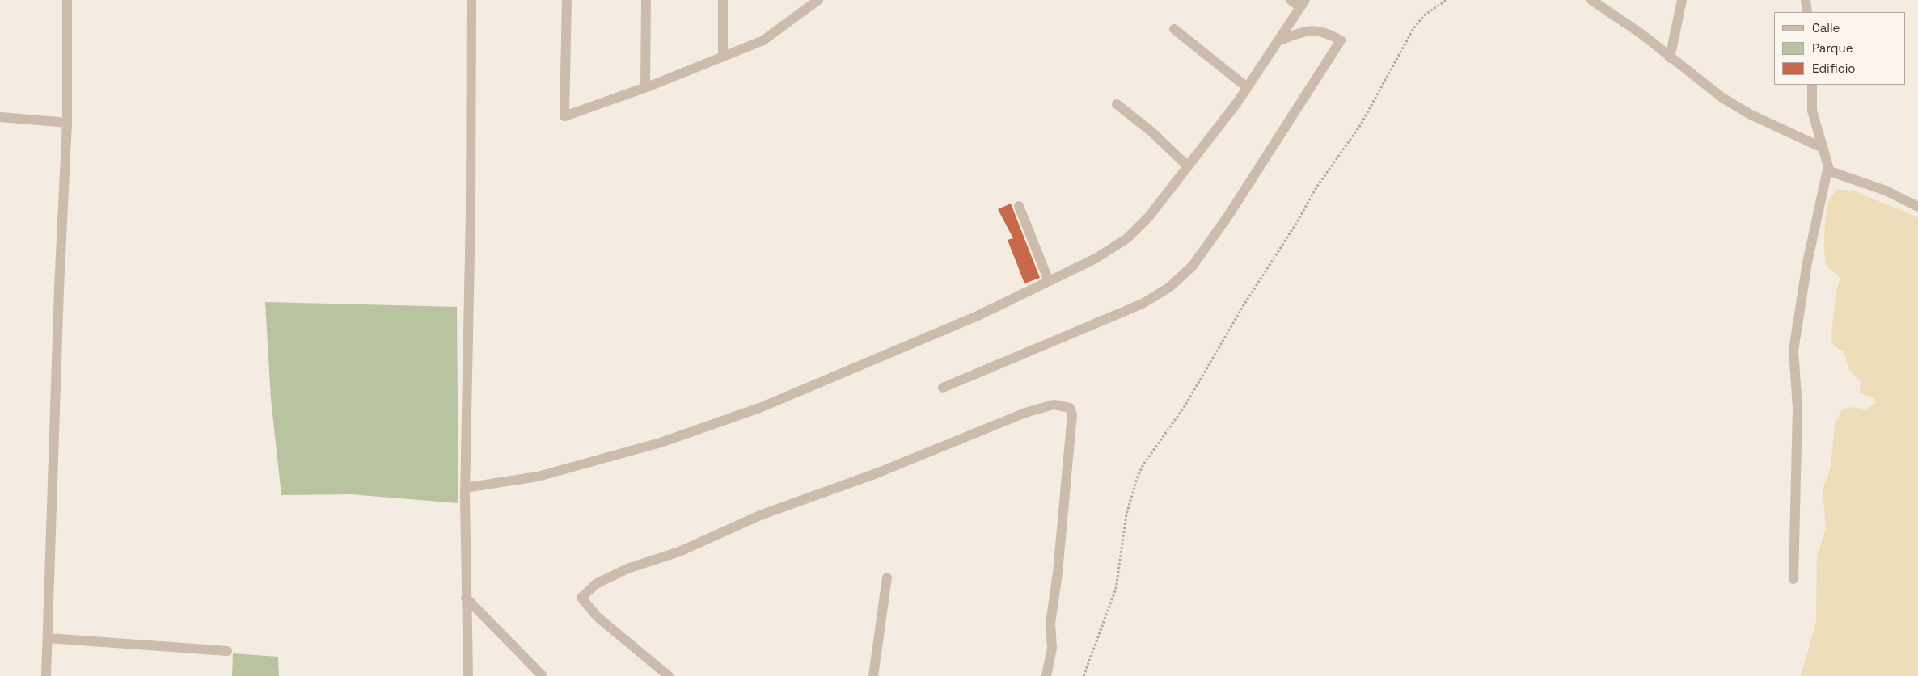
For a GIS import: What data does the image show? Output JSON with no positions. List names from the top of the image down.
{
  "legend": ["Calle", "Parque", "Edificio"]
}
